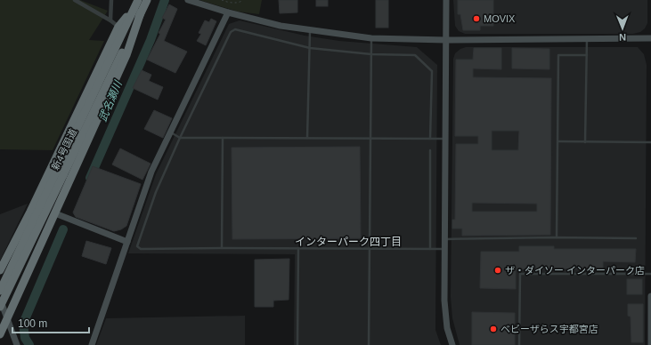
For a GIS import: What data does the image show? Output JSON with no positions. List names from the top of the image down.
{
  "streets": {
    "highway": ["新4号国道"]
  },
  "districts": ["インターパーク四丁目"],
  "water": ["武名瀬川"],
  "places": ["MOVIX", "ザ・ダイソー インターパーク店", "ベビーザらス宇都宮店"],
  "scale_bar": "100 m",
  "north": "bottom"
}
